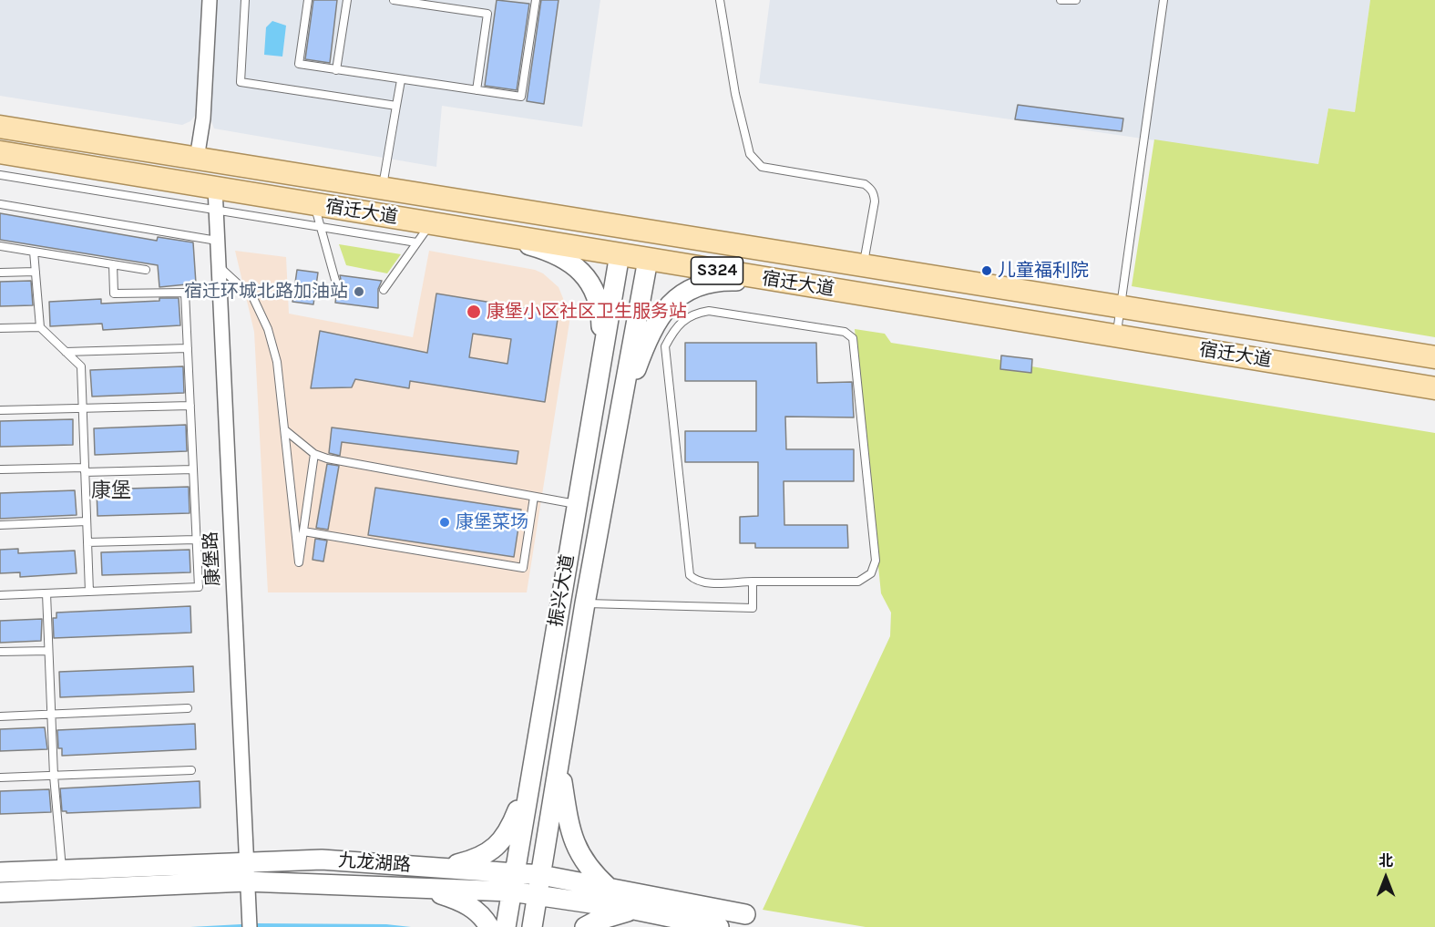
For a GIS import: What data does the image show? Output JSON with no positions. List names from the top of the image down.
{
  "streets": {
    "main road": ["宿迁大道", "S324"],
    "street": ["康堡路", "振兴大道", "九龙湖路"]
  },
  "crossings": [
    ["宿迁大道", "康堡路"],
    ["宿迁大道", "振兴大道"],
    ["康堡路", "九龙湖路"],
    ["振兴大道", "九龙湖路"]
  ],
  "districts": ["康堡"],
  "places": [
    "儿童福利院",
    "宿迁环城北路加油站",
    "康堡小区社区卫生服务站",
    "康堡菜场"
  ],
  "north": "top"
}
